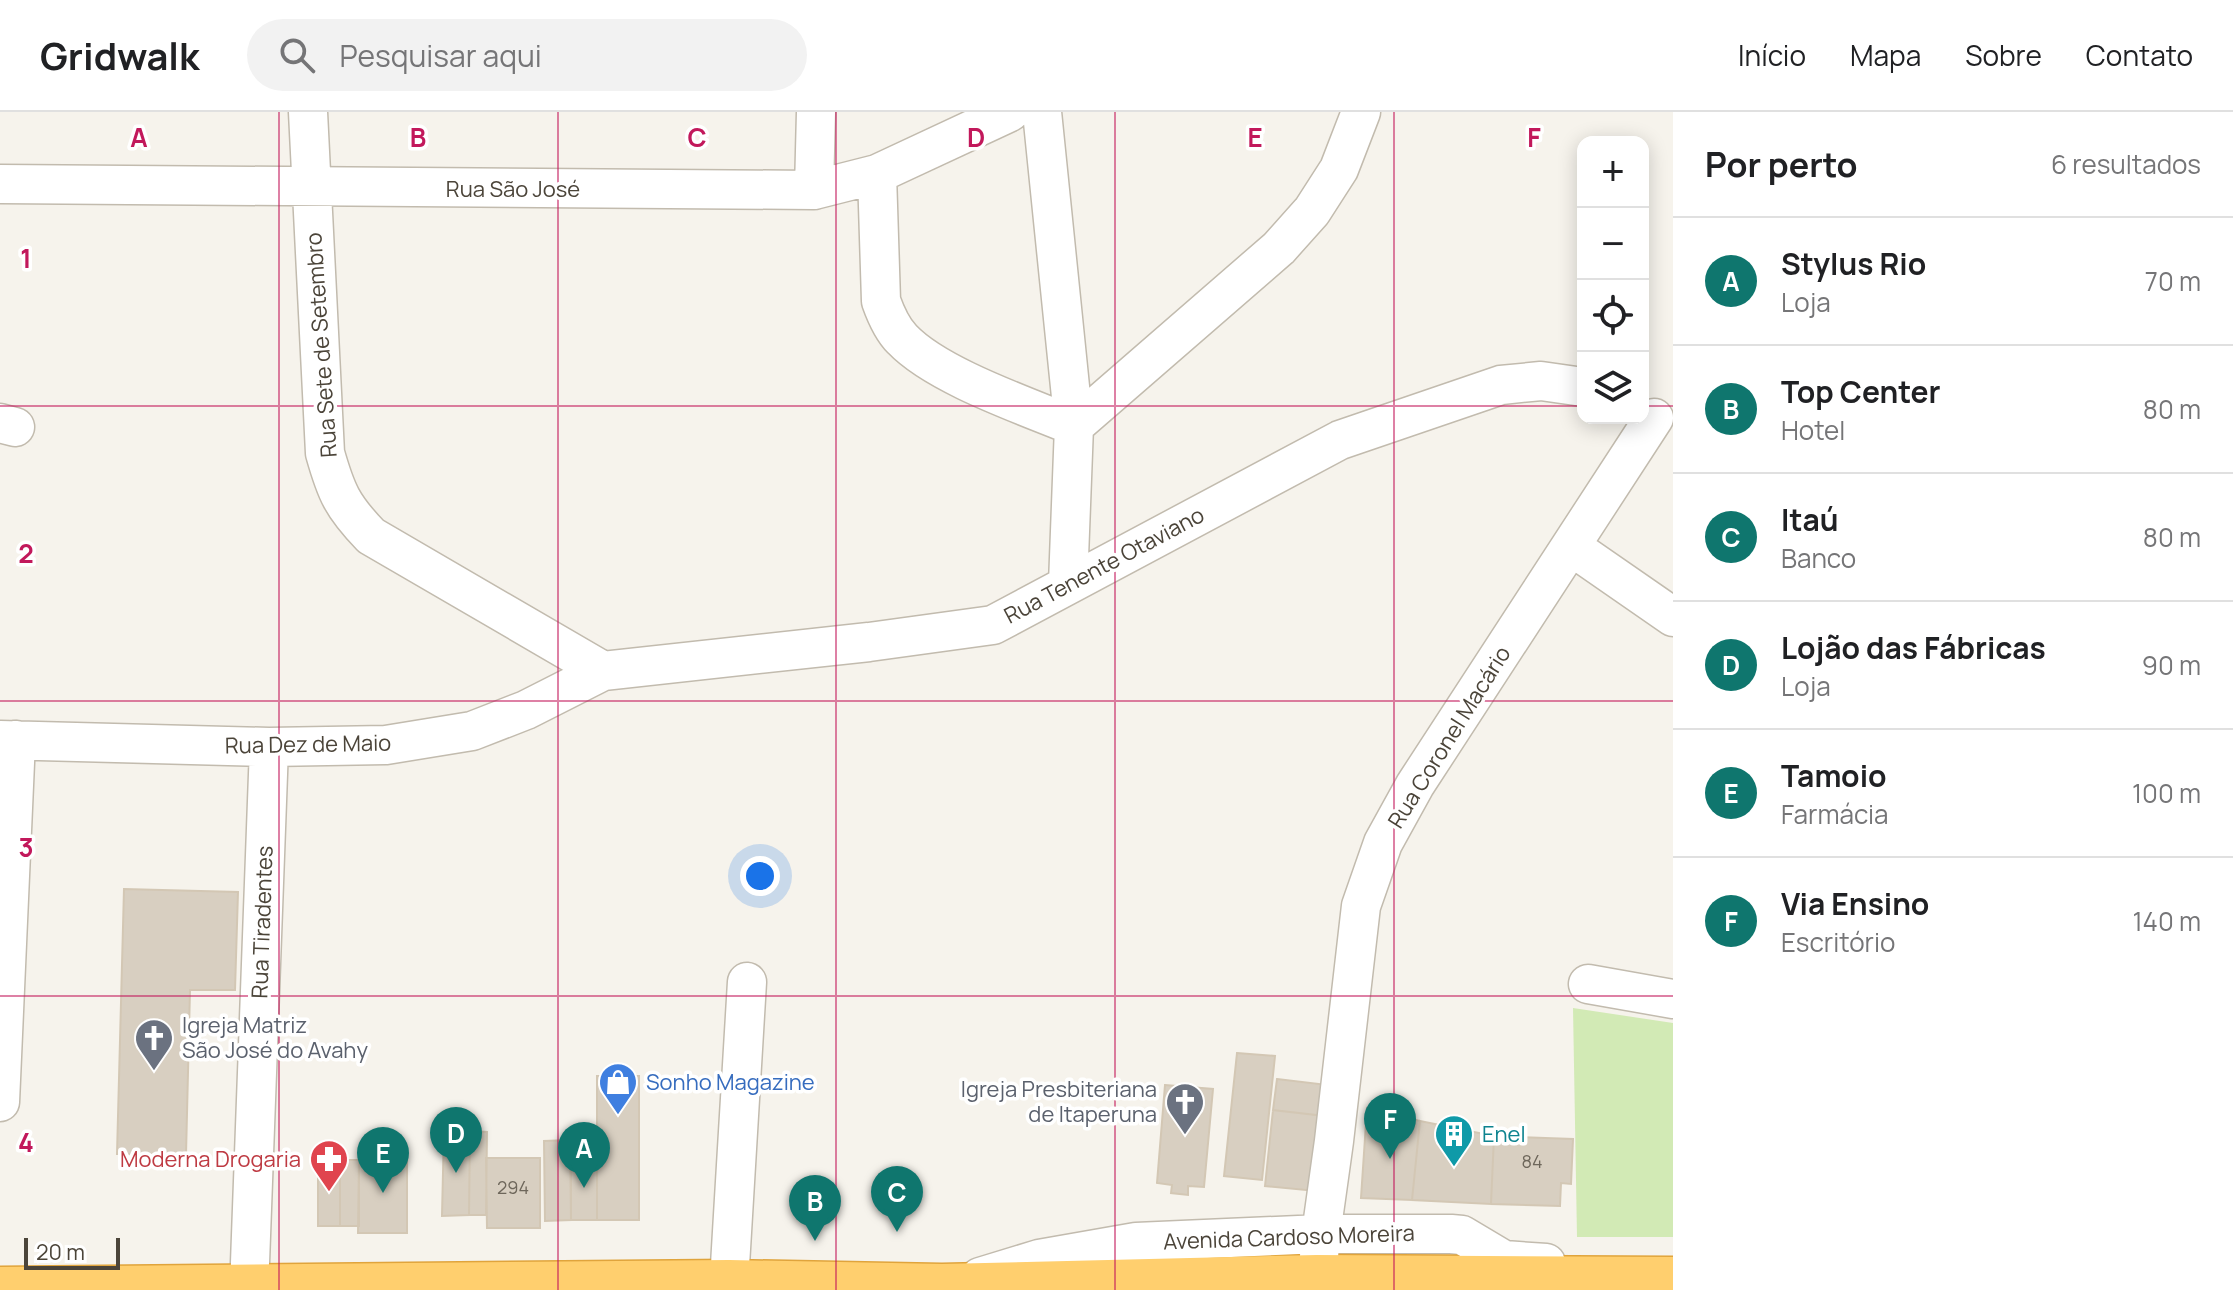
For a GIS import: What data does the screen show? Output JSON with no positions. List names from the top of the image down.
{
  "streets": {
    "highway": ["Avenida Cardoso Moreira"],
    "street": [
      "Rua São José",
      "Rua Sete de Setembro",
      "Rua Tenente Otaviano",
      "Rua Coronel Macário",
      "Rua Dez de Maio",
      "Rua Tiradentes"
    ]
  },
  "crossings": [
    ["Rua São José", "Rua Sete de Setembro"],
    ["Rua Sete de Setembro", "Rua Tenente Otaviano"],
    ["Rua Sete de Setembro", "Rua Dez de Maio"],
    ["Rua Tenente Otaviano", "Rua Dez de Maio"],
    ["Rua Coronel Macário", "Avenida Cardoso Moreira"],
    ["Rua Dez de Maio", "Rua Tiradentes"],
    ["Rua Tiradentes", "Avenida Cardoso Moreira"]
  ],
  "places": {
    "church": ["Igreja Matriz São José do Avahy", "Igreja Presbiteriana de Itaperuna"],
    "shop": ["Sonho Magazine"],
    "building": ["Enel"],
    "pharmacy": ["Moderna Drogaria"]
  },
  "house_numbers": ["84", "294"],
  "scale_bar": "20 m",
  "page": {
    "header": "Gridwalk",
    "search": "Pesquisar aqui",
    "nav": [
      "Início",
      "Mapa",
      "Sobre",
      "Contato"
    ],
    "heading": ["Por perto", "6 resultados"],
    "map_buttons": ["+", "−"],
    "list": [
      {
        "mark": "A",
        "name": "Stylus Rio",
        "note": "Loja",
        "value": "70 m"
      },
      {
        "mark": "B",
        "name": "Top Center",
        "note": "Hotel",
        "value": "80 m"
      },
      {
        "mark": "C",
        "name": "Itaú",
        "note": "Banco",
        "value": "80 m"
      },
      {
        "mark": "D",
        "name": "Lojão das Fábricas",
        "note": "Loja",
        "value": "90 m"
      },
      {
        "mark": "E",
        "name": "Tamoio",
        "note": "Farmácia",
        "value": "100 m"
      },
      {
        "mark": "F",
        "name": "Via Ensino",
        "note": "Escritório",
        "value": "140 m"
      }
    ],
    "pins": [
      "F",
      "D",
      "A",
      "E",
      "C",
      "B"
    ],
    "scale": "20 m"
  },
  "grid": {
    "columns": [
      "A",
      "B",
      "C",
      "D",
      "E",
      "F"
    ],
    "rows": [
      "1",
      "2",
      "3",
      "4"
    ]
  }
}
